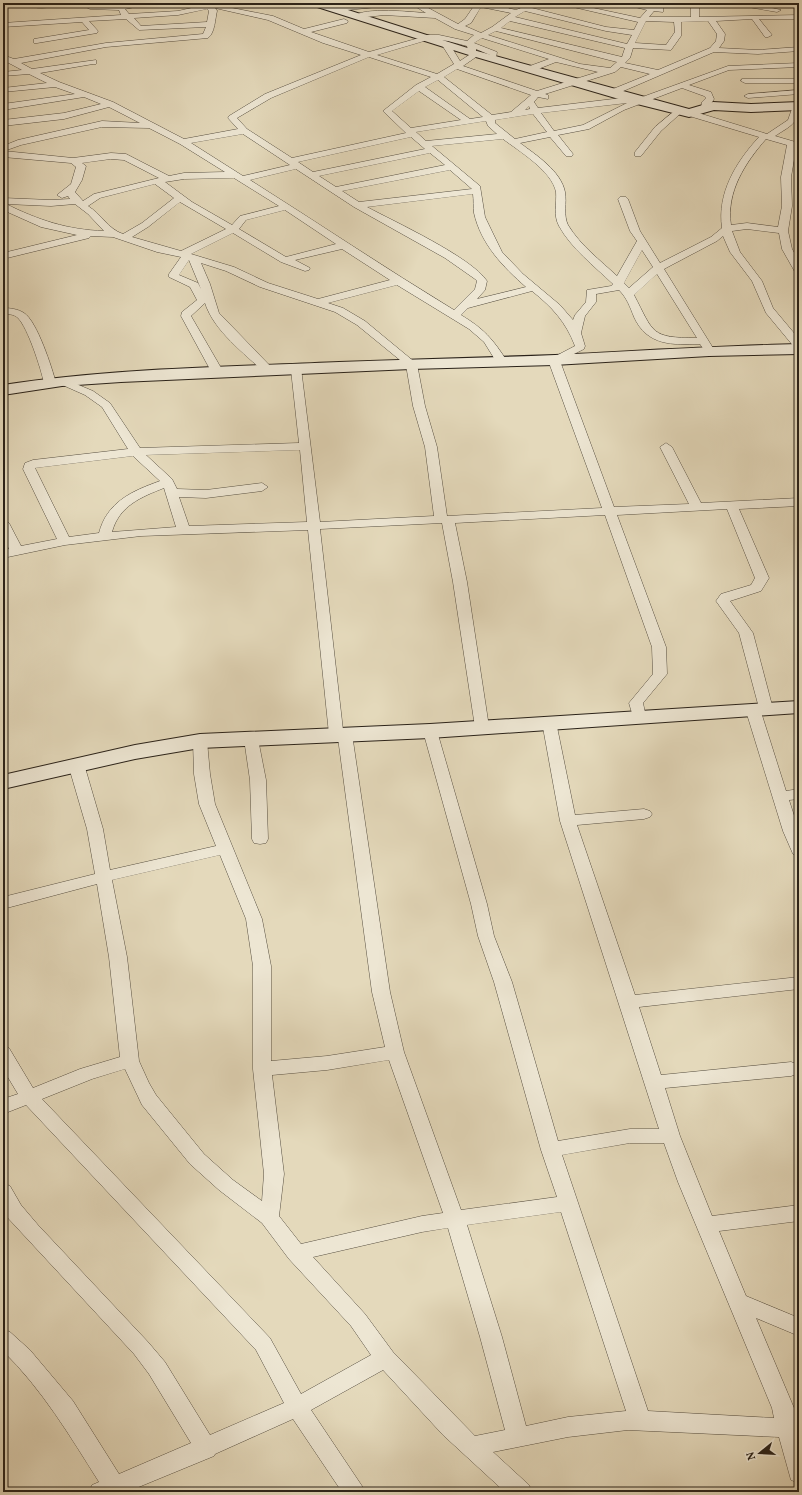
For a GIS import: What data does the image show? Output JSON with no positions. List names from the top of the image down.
{
  "north": "left"
}
